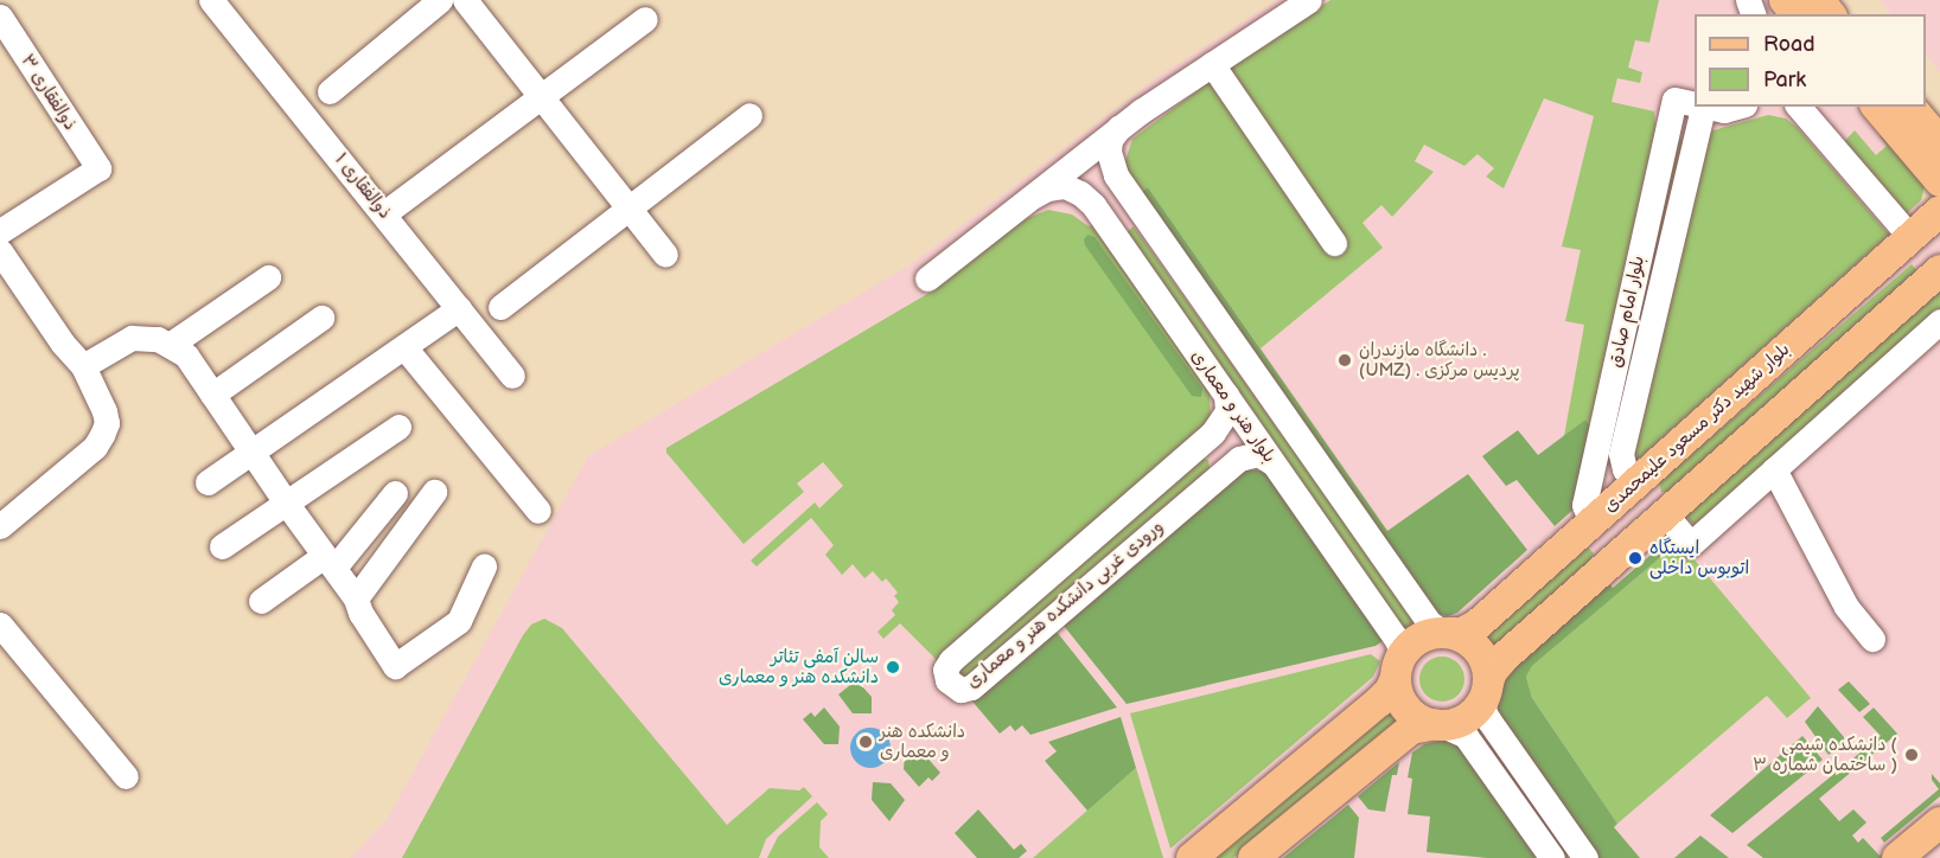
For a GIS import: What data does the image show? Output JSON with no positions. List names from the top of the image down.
{
  "streets": {
    "main road": ["بلوار شهید دکتر مسعود علیمحمدی"],
    "street": [
      "ذوالفقاری ۳",
      "ذوالفقاری ۱",
      "بلوار امام صادق",
      "بلوار هنر و معماری",
      "ورودی غربی دانشکده هنر و معماری"
    ]
  },
  "crossings": [
    ["بلوار امام صادق", "بلوار شهید دکتر مسعود علیمحمدی"],
    ["بلوار هنر و معماری", "بلوار شهید دکتر مسعود علیمحمدی"],
    ["بلوار هنر و معماری", "ورودی غربی دانشکده هنر و معماری"]
  ],
  "places": [
    "دانشگاه مازندران . (UMZ) . پردیس مرکزی",
    "ایستگاه اتوبوس داخلی",
    "سالن آمفی تئاتر دانشکده هنر و معماری",
    "دانشکده هنر و معماری",
    "دانشکده شیمی ( ساختمان شماره ۳ )"
  ],
  "legend": ["Road", "Park"]
}
